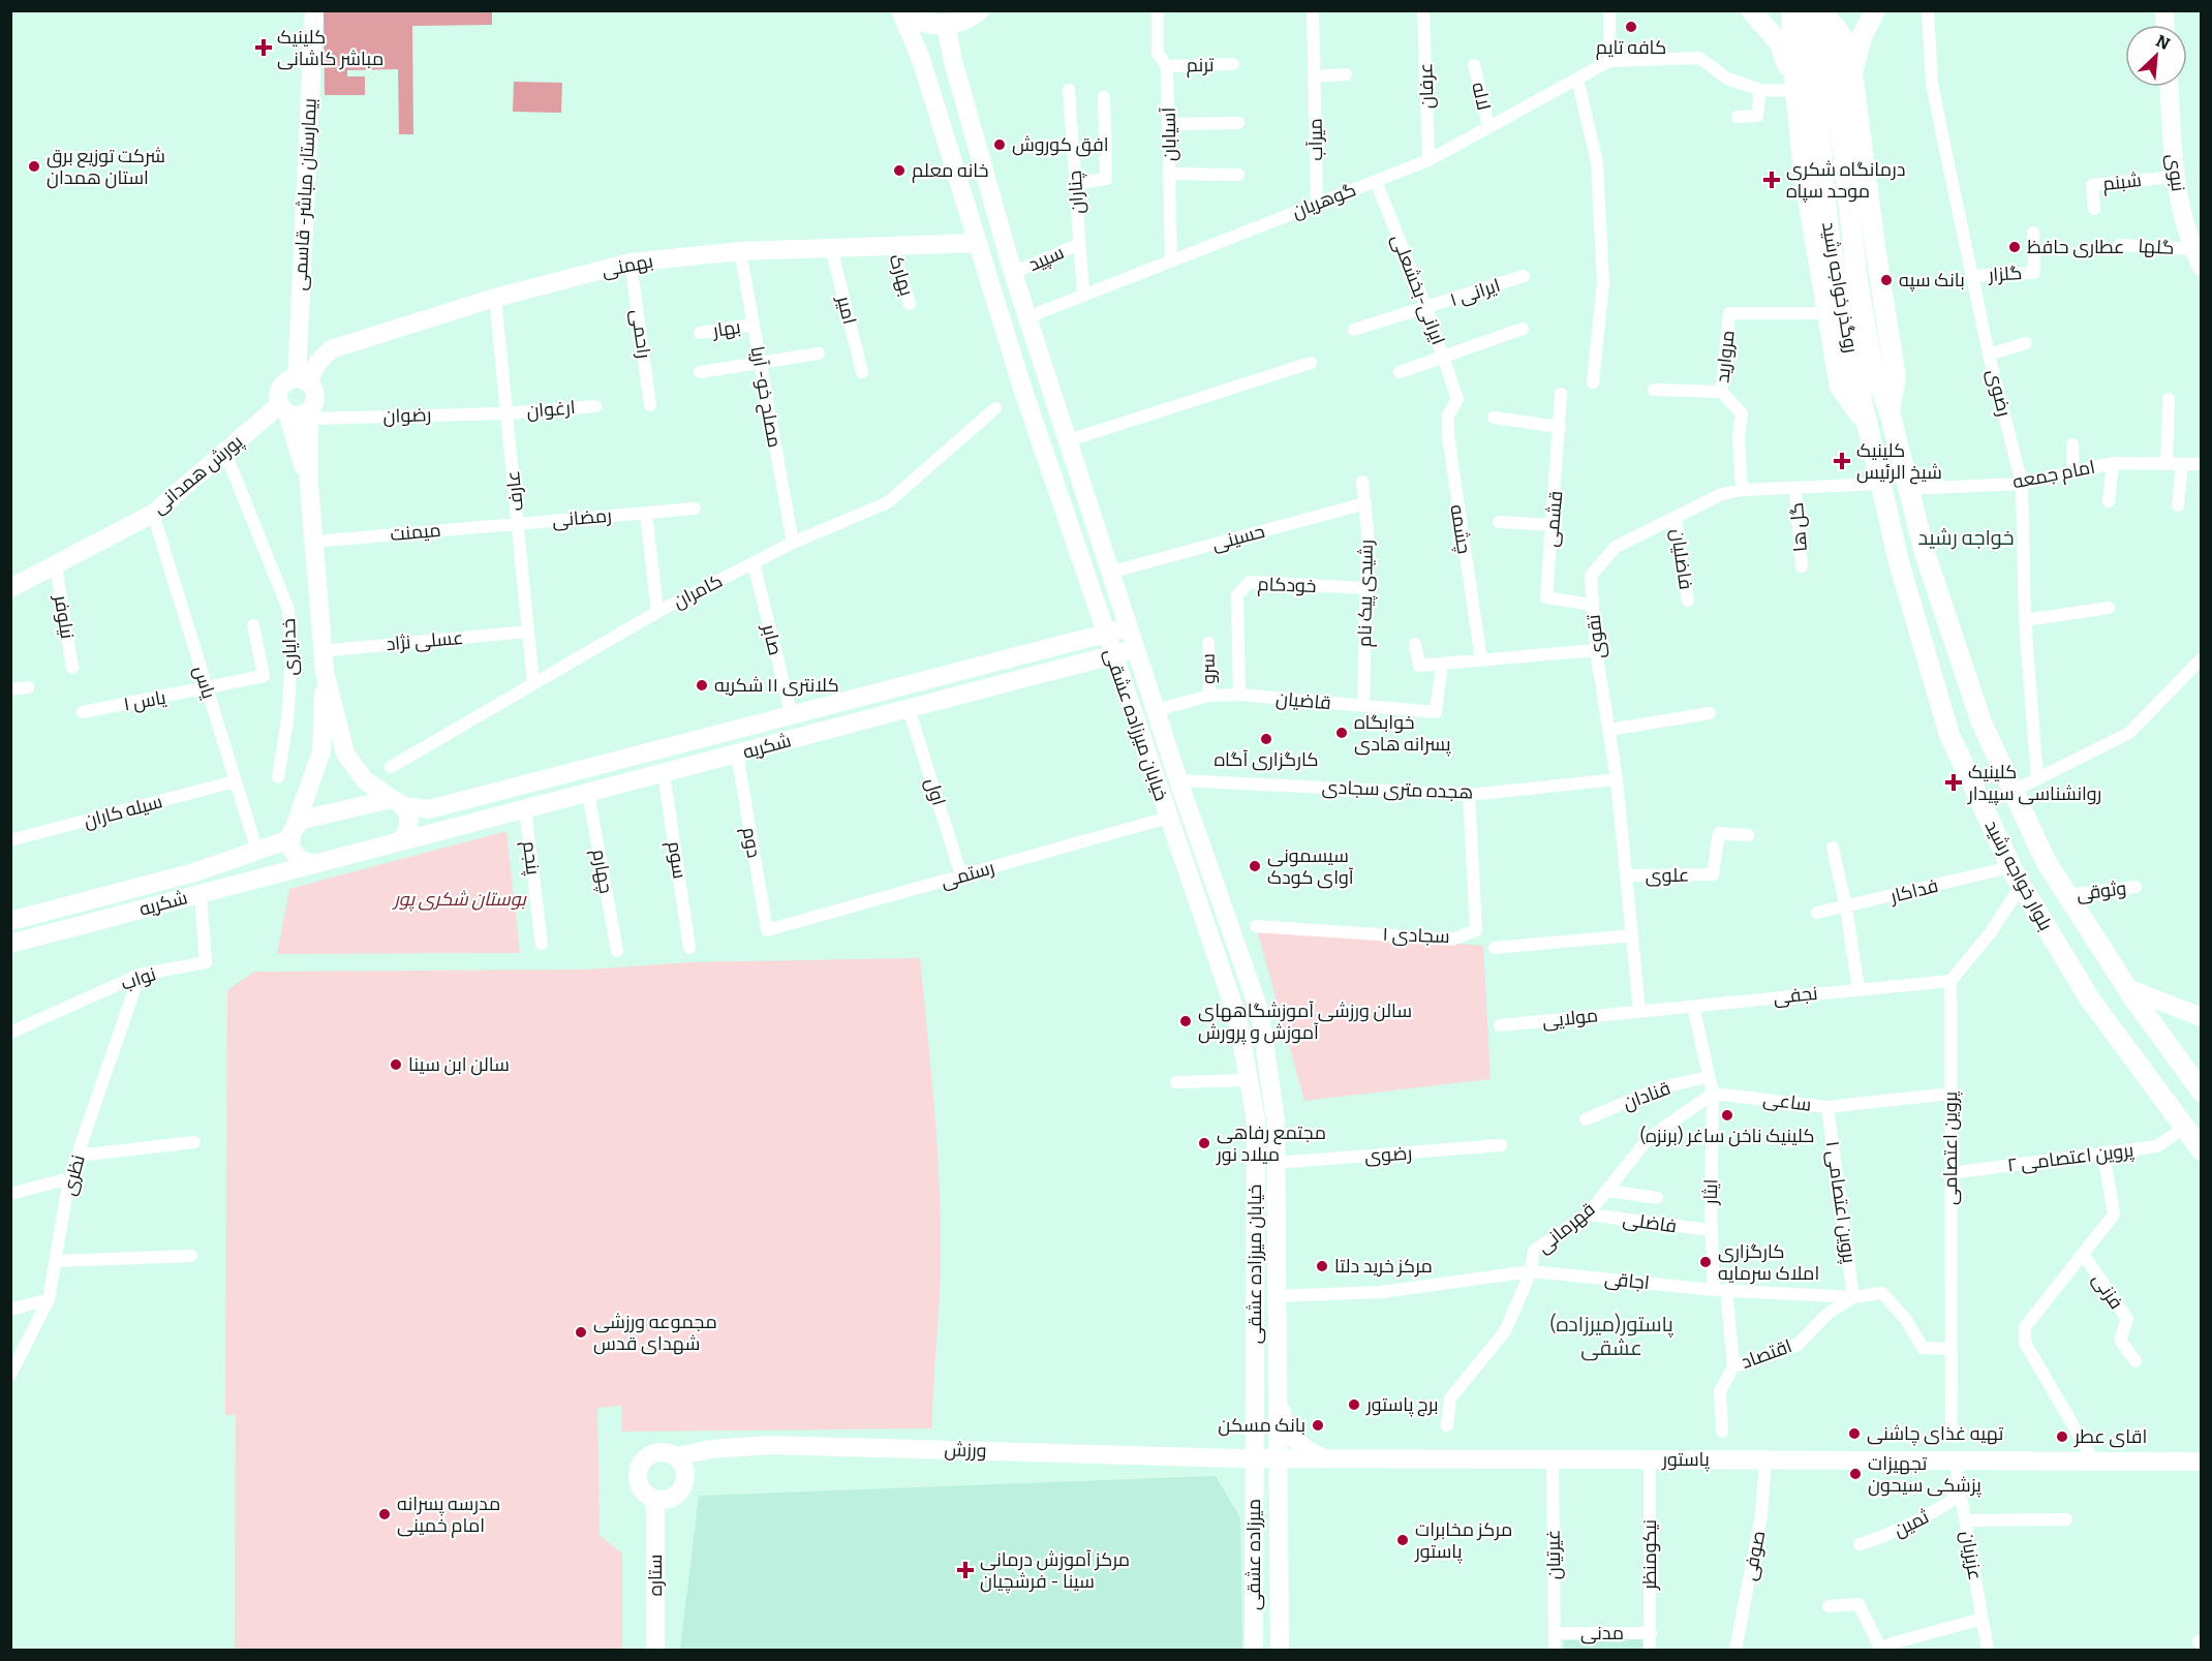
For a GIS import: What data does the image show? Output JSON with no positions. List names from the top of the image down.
{
  "streets": {
    "main road": [
      "نبوی",
      "بیمارستان مباشر- قاسمی",
      "بهمنی",
      "روگذر خواجه رشید",
      "پورش همدانی",
      "خدایاری",
      "خیابان میرزاده عشقی",
      "شکریه",
      "بلوار خواجه رشید",
      "ورزش",
      "پاستور",
      "میرزاده عشقی",
      "ستاره"
    ],
    "street": [
      "ترنم",
      "عرفان",
      "لاله",
      "آسیابان",
      "میرآب",
      "شبنم",
      "چناران",
      "گوهریان",
      "گلها",
      "سپید",
      "گلزار",
      "بهارک",
      "ایرانی-بخشعلی",
      "ایرانی ۱",
      "امیر",
      "بهار",
      "راحمی",
      "مروارید",
      "رضوی",
      "مصلح خو- آریا",
      "ارغوان",
      "رضوان",
      "امام جمعه",
      "عارف",
      "رمضانی",
      "قشمی",
      "گل ها",
      "چشمه",
      "میمنت",
      "حسینی",
      "فاضلیان",
      "خودکام",
      "کامران",
      "رشیدی پیک نام",
      "نیلوفر",
      "تقوی",
      "صابر",
      "عسلی نژاد",
      "سرو",
      "یاس",
      "یاس ۱",
      "قاضیان",
      "هجده متری سجادی",
      "اول",
      "سیله کاران",
      "دوم",
      "پنجم",
      "سوم",
      "چهارم",
      "رستمی",
      "علوی",
      "فداکار",
      "وثوقی",
      "سجادی ۱",
      "نواب",
      "نجفی",
      "مولایی",
      "قنادان",
      "ساعی",
      "پروین اعتصامی",
      "پروین اعتصامی ۲",
      "نظری",
      "ایثار",
      "پروین اعتصامی ۱",
      "فاضلی",
      "قهرمانی",
      "اجاقی",
      "فزنی",
      "اقتصاد",
      "ثمین",
      "غیرتیان",
      "نیکومنظر",
      "صوفی",
      "عزیزیان",
      "مدنی"
    ]
  },
  "crossings": [
    ["ترنم", "آسیابان"],
    ["عرفان", "گوهریان"],
    ["لاله", "گوهریان"],
    ["آسیابان", "گوهریان"],
    ["میرآب", "گوهریان"],
    ["نبوی", "شبنم"],
    ["نبوی", "گلها"],
    ["چناران", "گوهریان"],
    ["چناران", "سپید"],
    ["بیمارستان مباشر- قاسمی", "بهمنی"],
    ["بیمارستان مباشر- قاسمی", "رضوان"],
    ["بیمارستان مباشر- قاسمی", "پورش همدانی"],
    ["گوهریان", "ایرانی-بخشعلی"],
    ["گوهریان", "خیابان میرزاده عشقی"],
    ["سپید", "خیابان میرزاده عشقی"],
    ["بهمنی", "بهارک"],
    ["بهمنی", "امیر"],
    ["بهمنی", "راحمی"],
    ["بهمنی", "مصلح خو- آریا"],
    ["بهمنی", "رضوان"],
    ["بهمنی", "پورش همدانی"],
    ["بهمنی", "عارف"],
    ["بهمنی", "خیابان میرزاده عشقی"],
    ["گلزار", "رضوی"],
    ["روگذر خواجه رشید", "بلوار خواجه رشید"],
    ["ایرانی-بخشعلی", "ایرانی ۱"],
    ["ایرانی-بخشعلی", "چشمه"],
    ["بهار", "مصلح خو- آریا"],
    ["مروارید", "تقوی"],
    ["رضوی", "امام جمعه"],
    ["رضوی", "خیابان میرزاده عشقی"],
    ["مصلح خو- آریا", "کامران"],
    ["ارغوان", "رضوان"],
    ["ارغوان", "عارف"],
    ["رضوان", "پورش همدانی"],
    ["رضوان", "عارف"],
    ["پورش همدانی", "نیلوفر"],
    ["پورش همدانی", "خدایاری"],
    ["پورش همدانی", "یاس"],
    ["امام جمعه", "بلوار خواجه رشید"],
    ["عارف", "رمضانی"],
    ["عارف", "میمنت"],
    ["عارف", "کامران"],
    ["عارف", "عسلی نژاد"],
    ["رمضانی", "میمنت"],
    ["قشمی", "تقوی"],
    ["گل ها", "تقوی"],
    ["حسینی", "رشیدی پیک نام"],
    ["حسینی", "خیابان میرزاده عشقی"],
    ["فاضلیان", "تقوی"],
    ["خودکام", "رشیدی پیک نام"],
    ["خودکام", "قاضیان"],
    ["کامران", "صابر"],
    ["رشیدی پیک نام", "قاضیان"],
    ["تقوی", "هجده متری سجادی"],
    ["تقوی", "علوی"],
    ["تقوی", "بلوار خواجه رشید"],
    ["تقوی", "نجفی"],
    ["تقوی", "مولایی"],
    ["صابر", "شکریه"],
    ["خدایاری", "شکریه"],
    ["سرو", "قاضیان"],
    ["یاس", "یاس ۱"],
    ["یاس", "شکریه"],
    ["یاس", "سیله کاران"],
    ["قاضیان", "خیابان میرزاده عشقی"],
    ["خیابان میرزاده عشقی", "شکریه"],
    ["خیابان میرزاده عشقی", "هجده متری سجادی"],
    ["خیابان میرزاده عشقی", "رستمی"],
    ["خیابان میرزاده عشقی", "اجاقی"],
    ["خیابان میرزاده عشقی", "ورزش"],
    ["خیابان میرزاده عشقی", "پاستور"],
    ["خیابان میرزاده عشقی", "میرزاده عشقی"],
    ["شکریه", "اول"],
    ["شکریه", "دوم"],
    ["شکریه", "پنجم"],
    ["شکریه", "سوم"],
    ["شکریه", "چهارم"],
    ["شکریه", "نواب"],
    ["هجده متری سجادی", "سجادی ۱"],
    ["اول", "رستمی"],
    ["دوم", "رستمی"],
    ["بلوار خواجه رشید", "فداکار"],
    ["بلوار خواجه رشید", "وثوقی"],
    ["بلوار خواجه رشید", "پروین اعتصامی ۲"],
    ["نواب", "نظری"],
    ["نجفی", "مولایی"],
    ["نجفی", "پروین اعتصامی"],
    ["ساعی", "پروین اعتصامی"],
    ["ساعی", "ایثار"],
    ["ساعی", "پروین اعتصامی ۱"],
    ["ساعی", "قهرمانی"],
    ["پروین اعتصامی", "پروین اعتصامی ۲"],
    ["پروین اعتصامی", "اجاقی"],
    ["ایثار", "فاضلی"],
    ["ایثار", "قهرمانی"],
    ["ایثار", "اجاقی"],
    ["ایثار", "اقتصاد"],
    ["پروین اعتصامی ۱", "اجاقی"],
    ["پروین اعتصامی ۱", "اقتصاد"],
    ["فاضلی", "قهرمانی"],
    ["قهرمانی", "اجاقی"],
    ["اجاقی", "اقتصاد"],
    ["ورزش", "پاستور"],
    ["ورزش", "میرزاده عشقی"],
    ["ورزش", "ستاره"],
    ["پاستور", "میرزاده عشقی"],
    ["پاستور", "غیرتیان"],
    ["پاستور", "نیکومنظر"],
    ["پاستور", "صوفی"],
    ["پاستور", "عزیزیان"],
    ["ثمین", "عزیزیان"],
    ["غیرتیان", "مدنی"],
    ["نیکومنظر", "مدنی"]
  ],
  "districts": ["خواجه رشید", "(پاستور(میرزاده عشقی"],
  "parks": ["بوستان شکری پور"],
  "places": {
    "other": [
      "کافه تایم",
      "افق کوروش",
      "شرکت توزیع برق استان همدان",
      "خانه معلم",
      "عطاری حافظ",
      "بانک سپه",
      "کلانتری ۱۱ شکریه",
      "خوابگاه پسرانه هادی",
      "کارگزاری آگاه",
      "سیسمونی آوای کودک",
      "سالن ورزشی آموزشگاههای آموزش و پرورش",
      "سالن ابن سینا",
      "کلینیک ناخن ساغر (برنزه)",
      "مجتمع رفاهی میلاد نور",
      "کارگزاری املاک سرمایه",
      "مرکز خرید دلتا",
      "مجموعه ورزشی شهدای قدس",
      "برج پاستور",
      "بانک مسکن",
      "تهیه غذای چاشنی",
      "اقای عطر",
      "تجهیزات پزشکی سیحون",
      "مدرسه پسرانه امام خمینی",
      "مرکز مخابرات پاستور"
    ],
    "health": [
      "کلینیک مباشر کاشانی",
      "درمانگاه شکری موحد سپاه",
      "کلینیک شیخ الرئیس",
      "کلینیک روانشناسی سپیدار",
      "مرکز آموزش درمانی سینا - فرشچیان"
    ]
  },
  "north": "top right"
}
